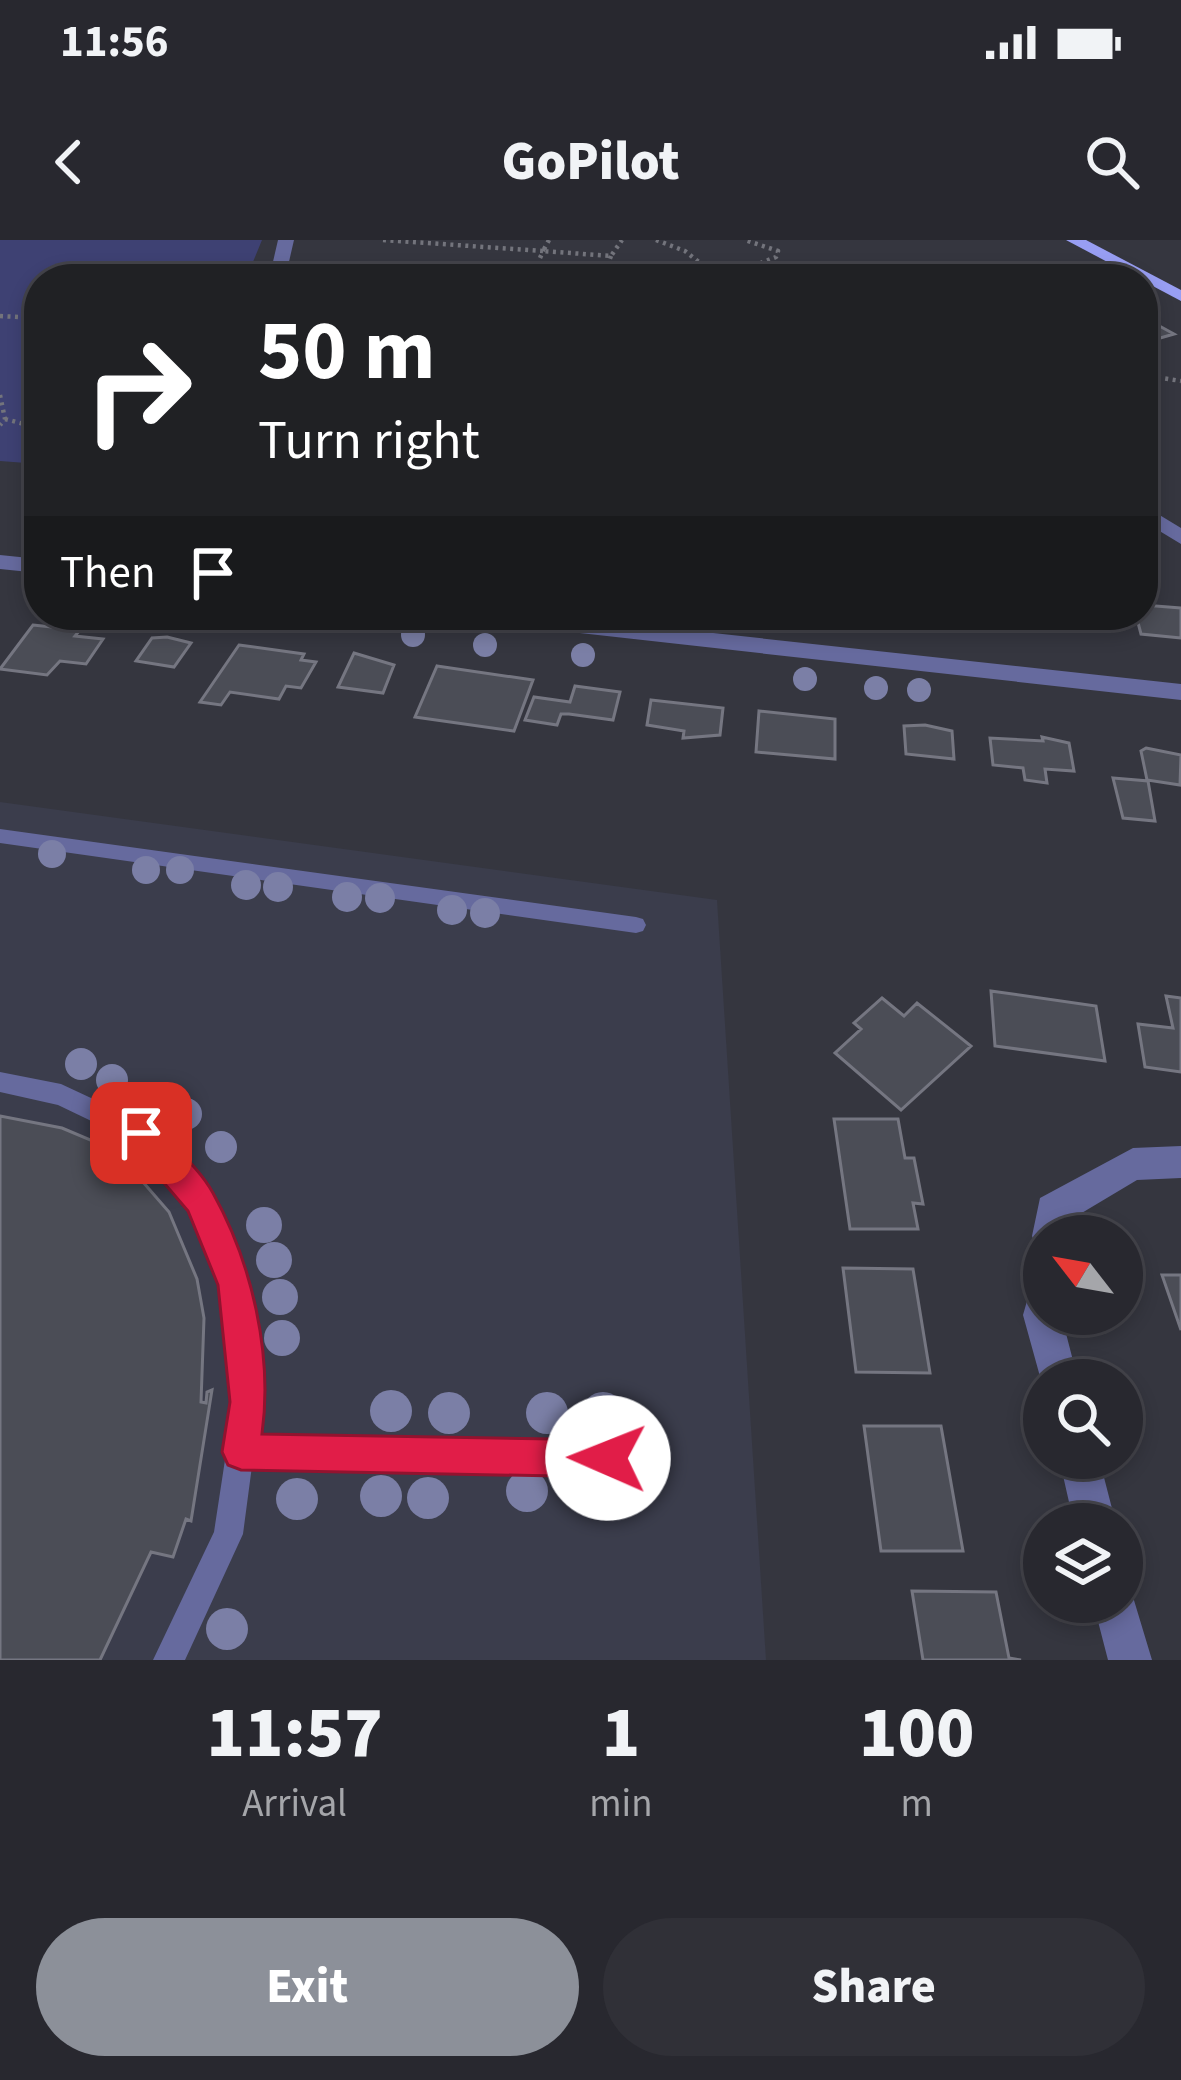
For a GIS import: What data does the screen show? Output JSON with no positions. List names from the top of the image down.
{
  "north": "top left",
  "page": {
    "status": "11:56",
    "header": "GoPilot",
    "turn": ["50 m", "Turn right"],
    "then": "Then",
    "eta": [
      "11:57",
      "Arrival",
      "1",
      "min",
      "100",
      "m"
    ],
    "buttons": ["Exit", "Share"]
  }
}
